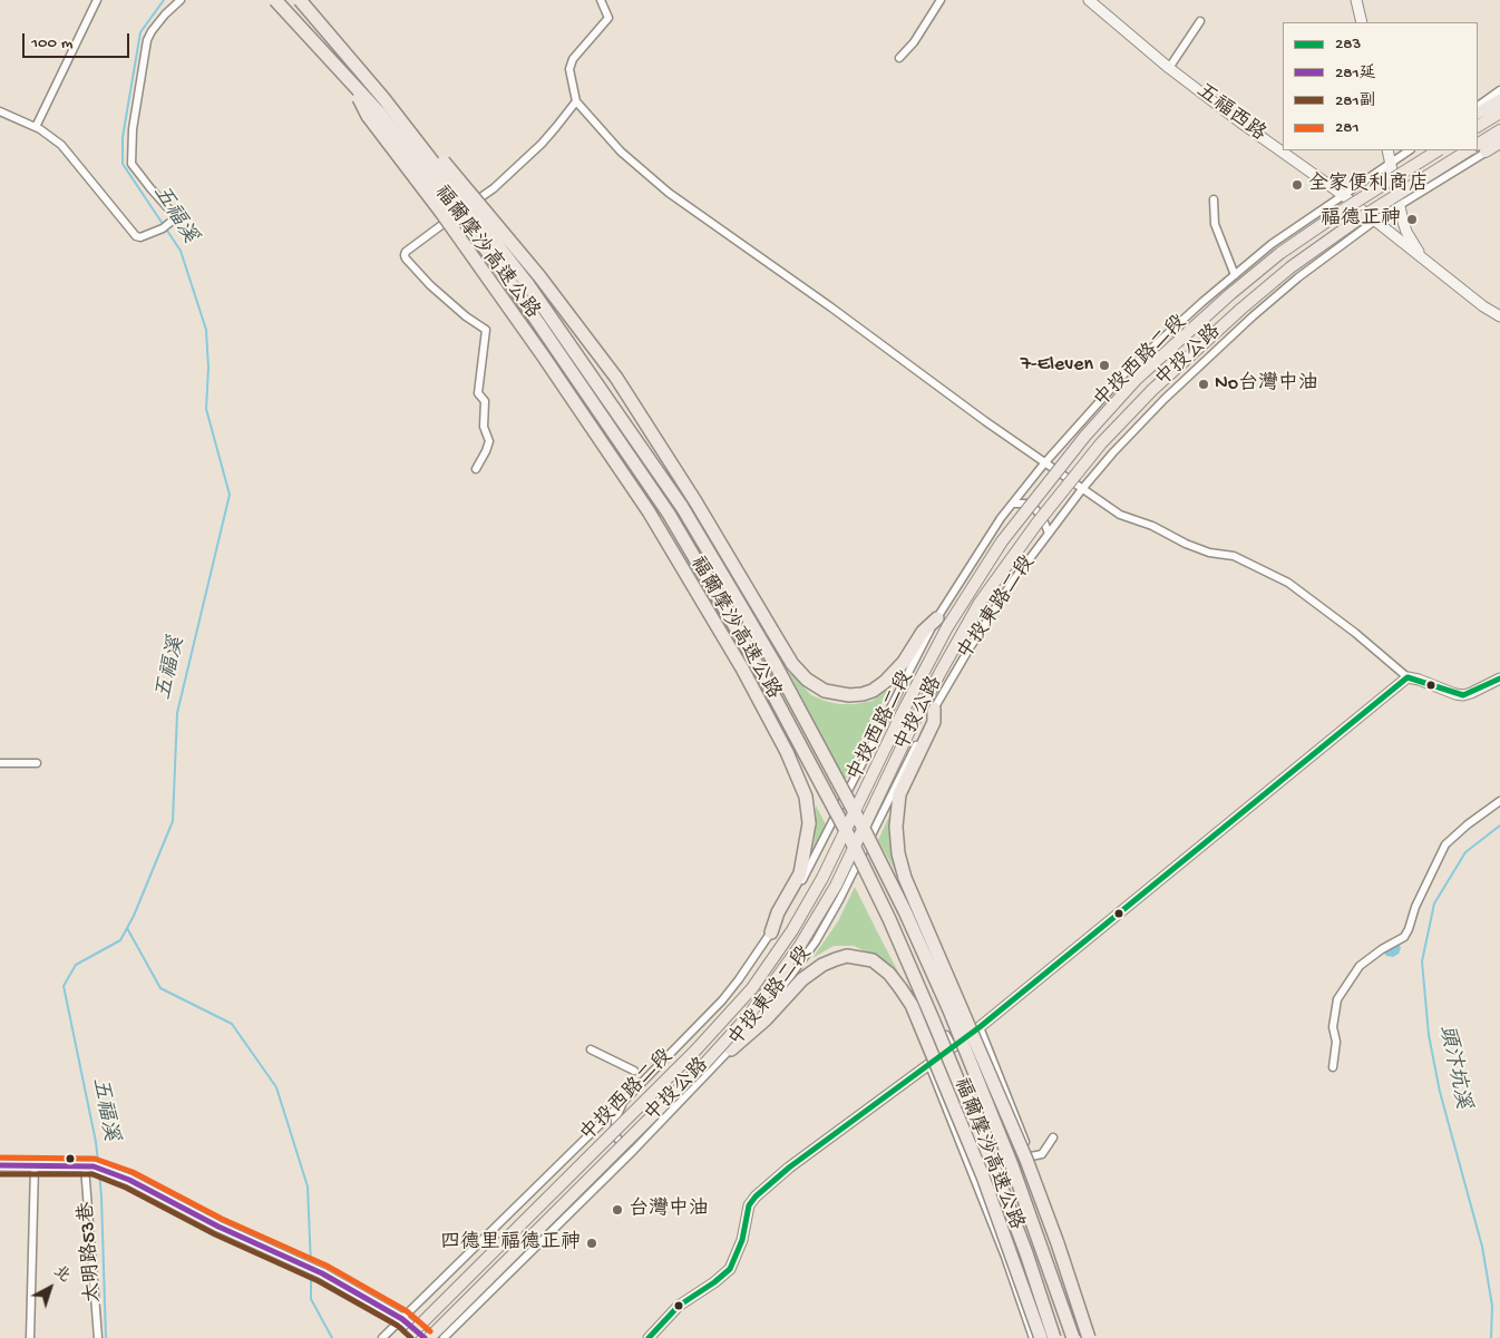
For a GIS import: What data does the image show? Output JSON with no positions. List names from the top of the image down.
{
  "streets": {
    "highway": ["福爾摩沙高速公路"],
    "main road": ["中投公路"],
    "street": [
      "五福西路",
      "中投西路二段",
      "中投東路二段",
      "太明路53巷"
    ]
  },
  "crossings": [
    ["五福西路", "中投西路二段"],
    ["五福西路", "中投東路二段"]
  ],
  "water": ["五福溪", "頭汴坑溪"],
  "places": [
    "全家便利商店",
    "福德正神",
    "7-Eleven",
    "No台灣中油",
    "台灣中油",
    "四德里福德正神"
  ],
  "lines": [
    "transit line 283",
    "transit line 281",
    "transit line 281延",
    "transit line 281副"
  ],
  "legend": [
    "283",
    "281延",
    "281副",
    "281"
  ],
  "scale_bar": "100 m",
  "north": "top right"
}
